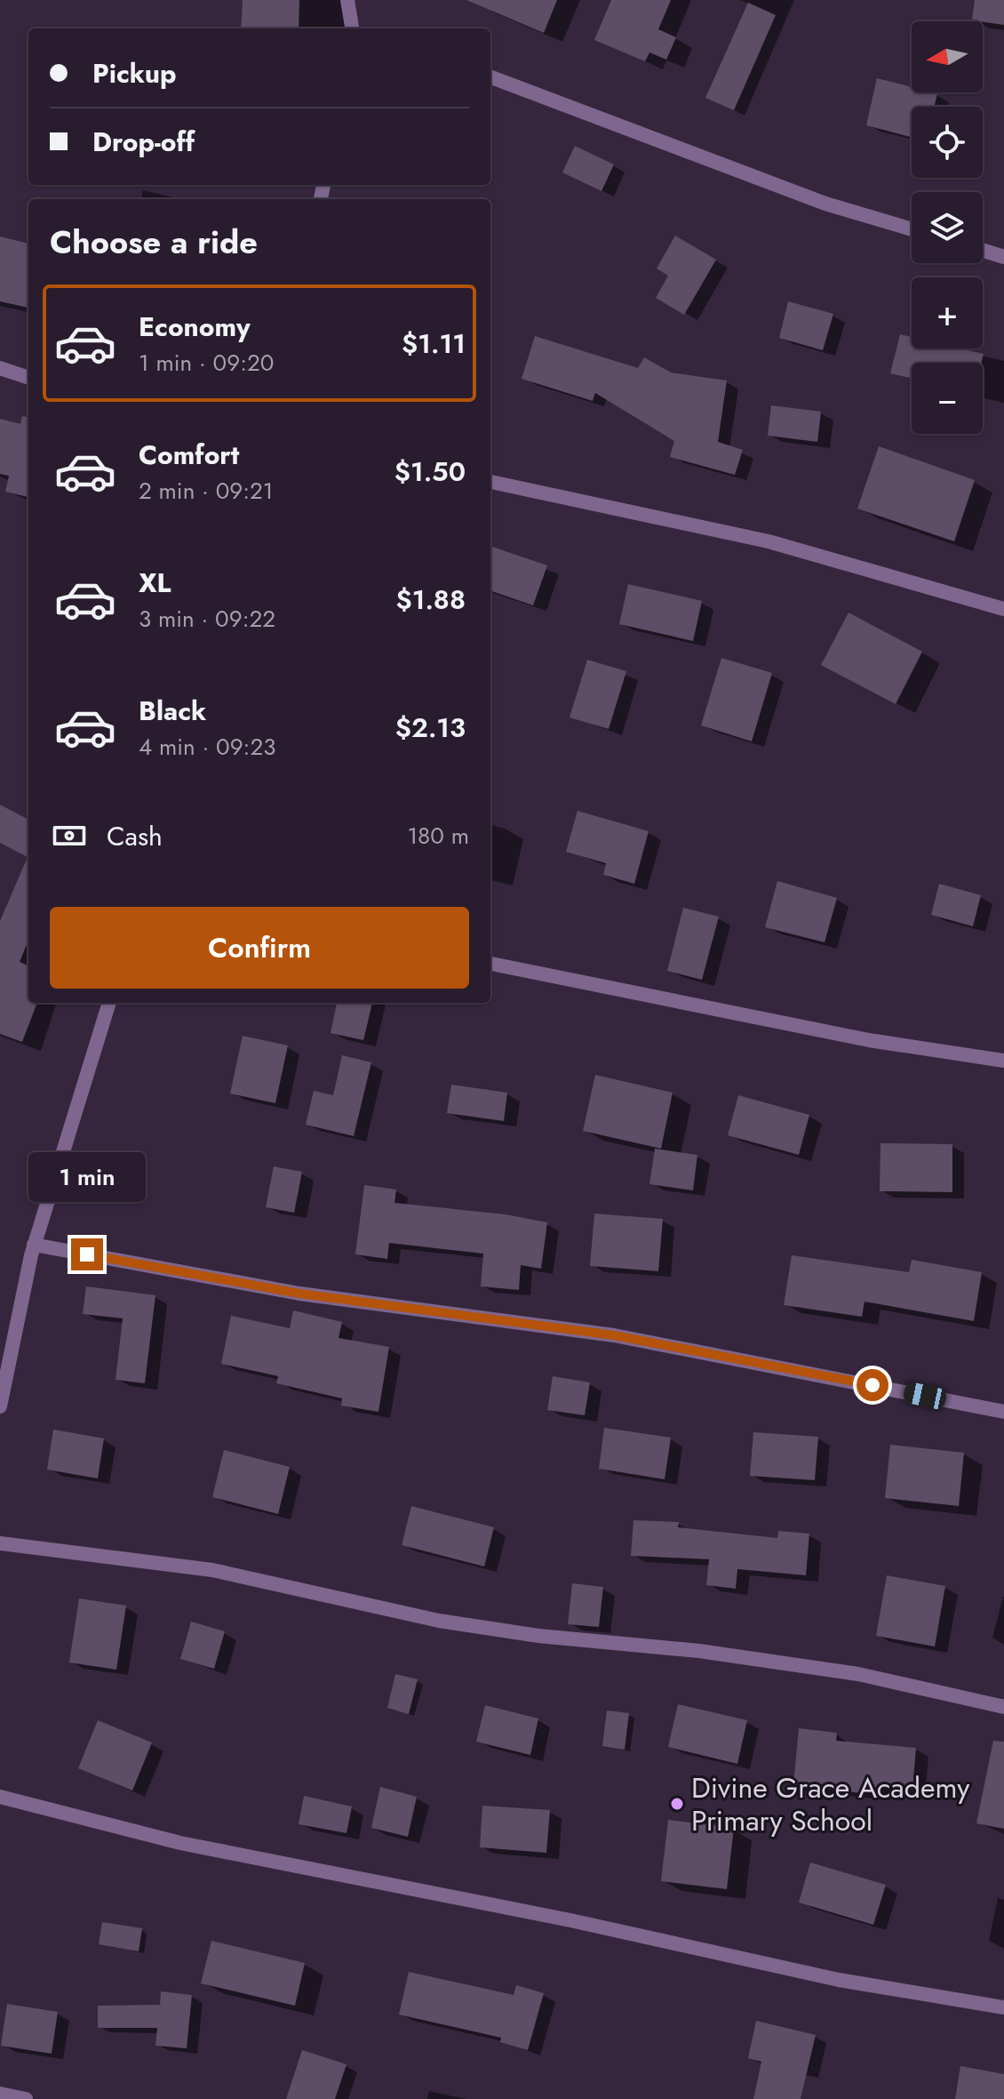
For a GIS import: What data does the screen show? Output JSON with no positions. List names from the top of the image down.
{
  "places": ["Divine Grace Academy Primary School"],
  "north": "left",
  "page": {
    "map_buttons": ["+", "−"],
    "banner": ["Pickup", "Drop-off"],
    "heading": "Choose a ride",
    "list": [
      {
        "name": "Economy",
        "note": "1 min · 09:20",
        "value": "$1.11"
      },
      {
        "name": "Comfort",
        "note": "2 min · 09:21",
        "value": "$1.50"
      },
      {
        "name": "XL",
        "note": "3 min · 09:22",
        "value": "$1.88"
      },
      {
        "name": "Black",
        "note": "4 min · 09:23",
        "value": "$2.13"
      }
    ],
    "pay": ["Cash", "180 m"],
    "buttons": "Confirm",
    "bubble": "1 min"
  }
}
